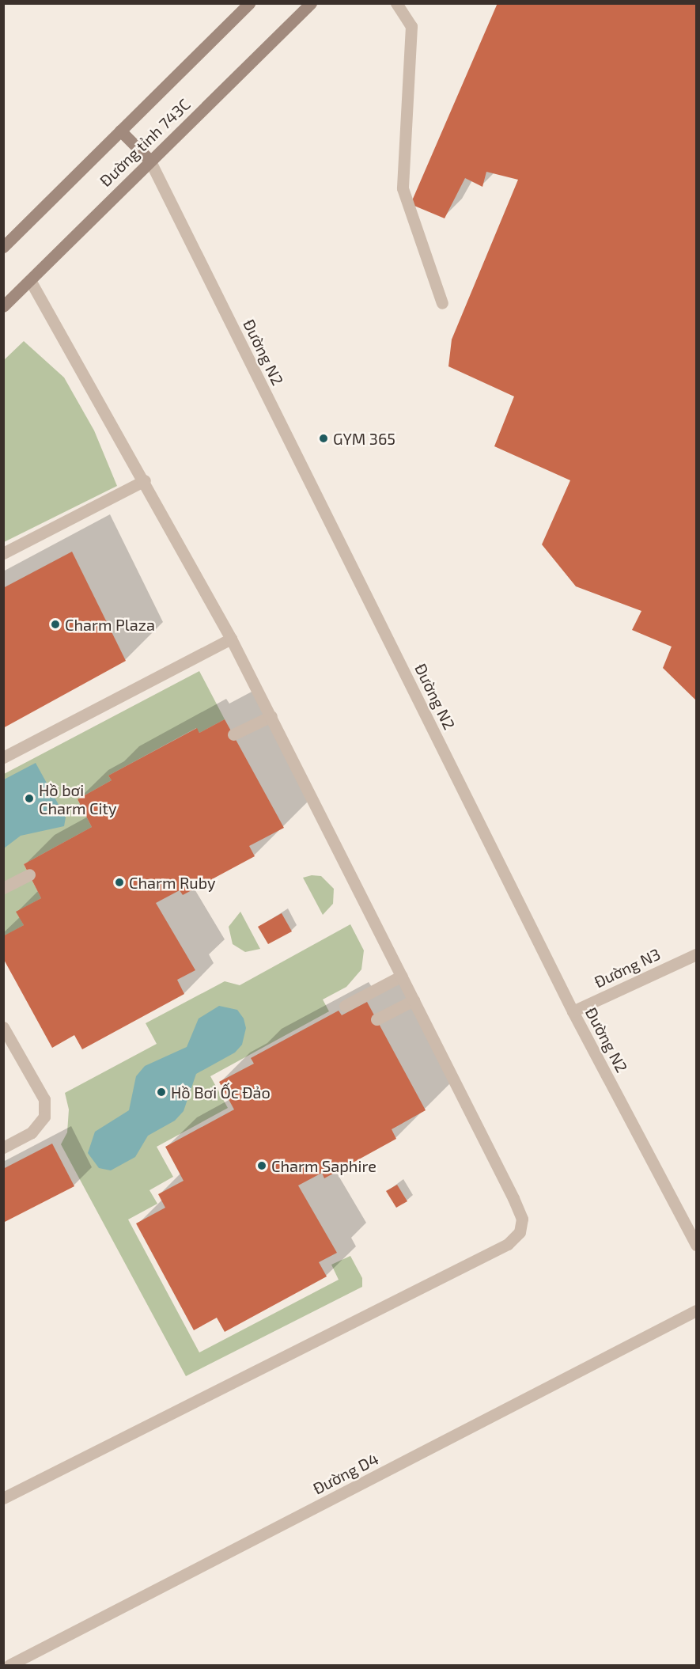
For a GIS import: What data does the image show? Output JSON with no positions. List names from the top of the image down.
{
  "streets": {
    "main road": ["Đường tỉnh 743C"],
    "street": ["Đường N2", "Đường N3", "Đường D4"]
  },
  "crossings": [
    ["Đường tỉnh 743C", "Đường N2"],
    ["Đường N2", "Đường N3"]
  ],
  "places": [
    "GYM 365",
    "Charm Plaza",
    "Hồ bơi Charm City",
    "Charm Ruby",
    "Hồ Bơi Ốc Đảo",
    "Charm Saphire"
  ]
}
